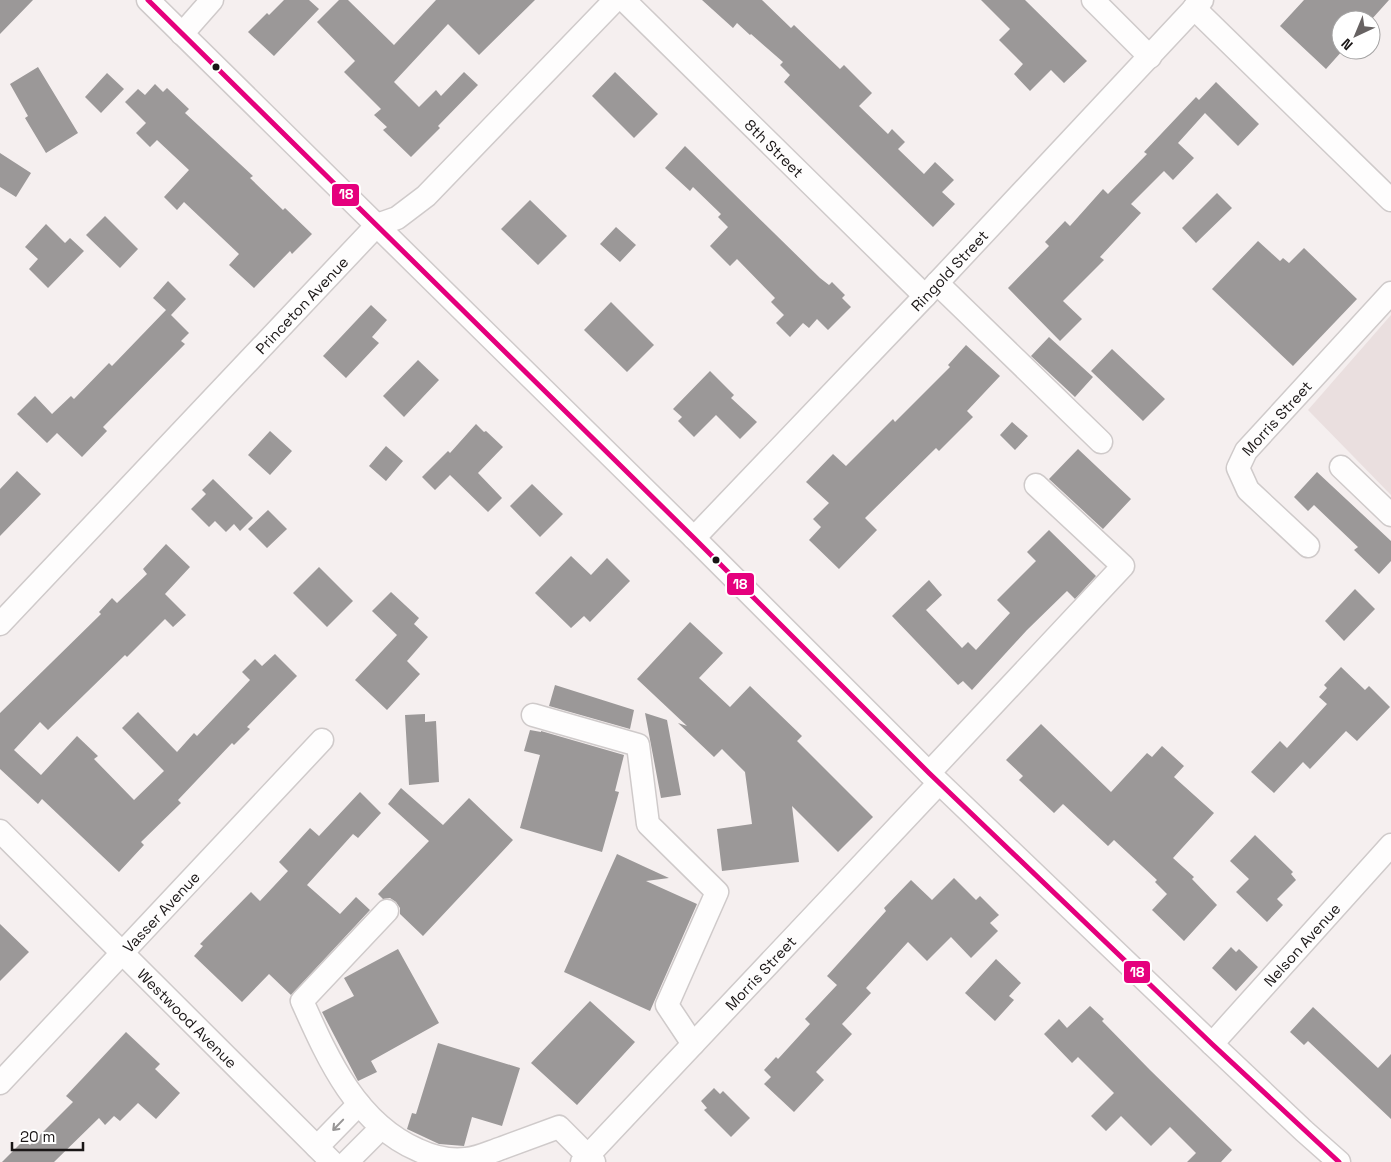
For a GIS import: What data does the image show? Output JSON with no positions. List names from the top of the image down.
{
  "streets": {
    "street": [
      "8th Street",
      "Ringold Street",
      "Princeton Avenue",
      "Morris Street",
      "Vasser Avenue",
      "Nelson Avenue",
      "Westwood Avenue"
    ]
  },
  "crossings": [
    ["8th Street", "Ringold Street"],
    ["Vasser Avenue", "Westwood Avenue"]
  ],
  "lines": ["transit line 18"],
  "scale_bar": "20 m",
  "north": "bottom left"
}
